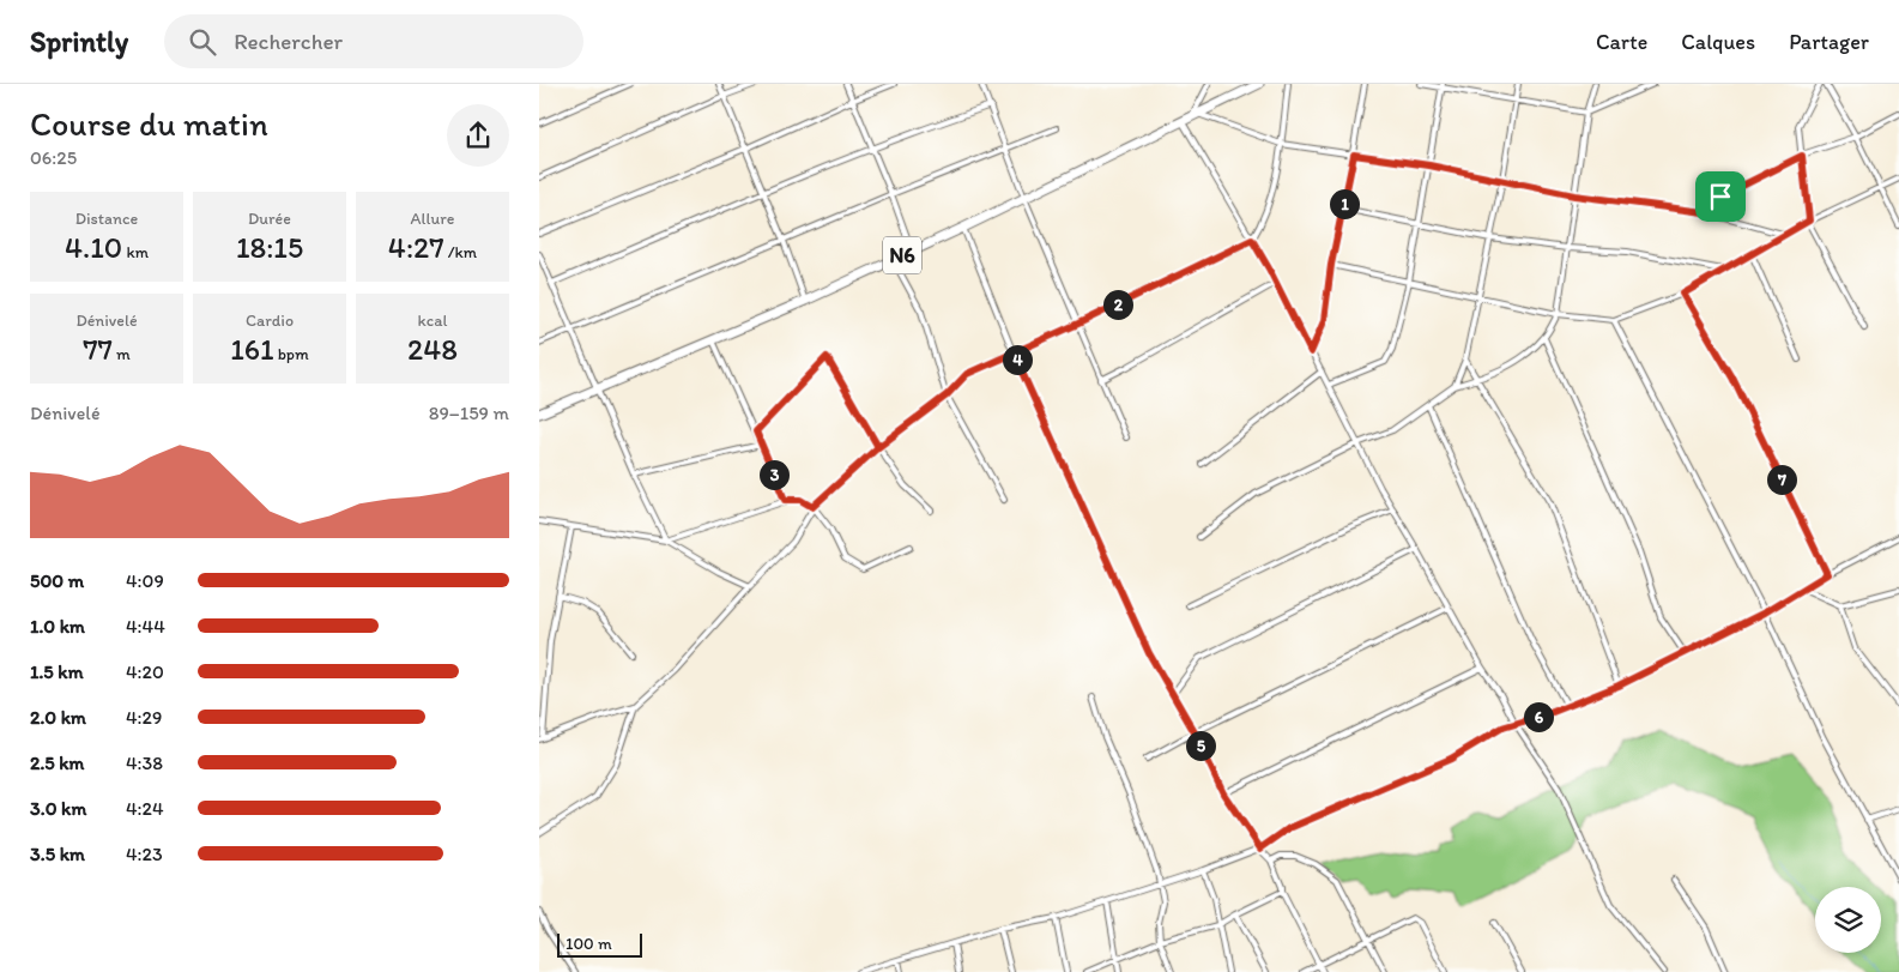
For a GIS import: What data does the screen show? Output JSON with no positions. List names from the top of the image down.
{
  "streets": {
    "highway": ["N6"]
  },
  "scale_bar": "100 m",
  "page": {
    "header": "Sprintly",
    "search": "Rechercher",
    "nav": ["Carte", "Calques", "Partager"],
    "heading": ["Course du matin", "06:25"],
    "stats": [
      ["Distance", "4.10 km"],
      ["Durée", "18:15"],
      ["Allure", "4:27 /km"],
      ["Dénivelé", "77 m"],
      ["Cardio", "161 bpm"],
      ["kcal", "248"]
    ],
    "pins": [
      "1",
      "2",
      "4",
      "3",
      "7",
      "6",
      "5"
    ],
    "chart": ["Dénivelé", "89–159 m"],
    "list": [
      {
        "name": "500 m",
        "note": "4:09"
      },
      {
        "name": "1.0 km",
        "note": "4:44"
      },
      {
        "name": "1.5 km",
        "note": "4:20"
      },
      {
        "name": "2.0 km",
        "note": "4:29"
      },
      {
        "name": "2.5 km",
        "note": "4:38"
      },
      {
        "name": "3.0 km",
        "note": "4:24"
      },
      {
        "name": "3.5 km",
        "note": "4:23"
      }
    ],
    "scale": "100 m"
  }
}
